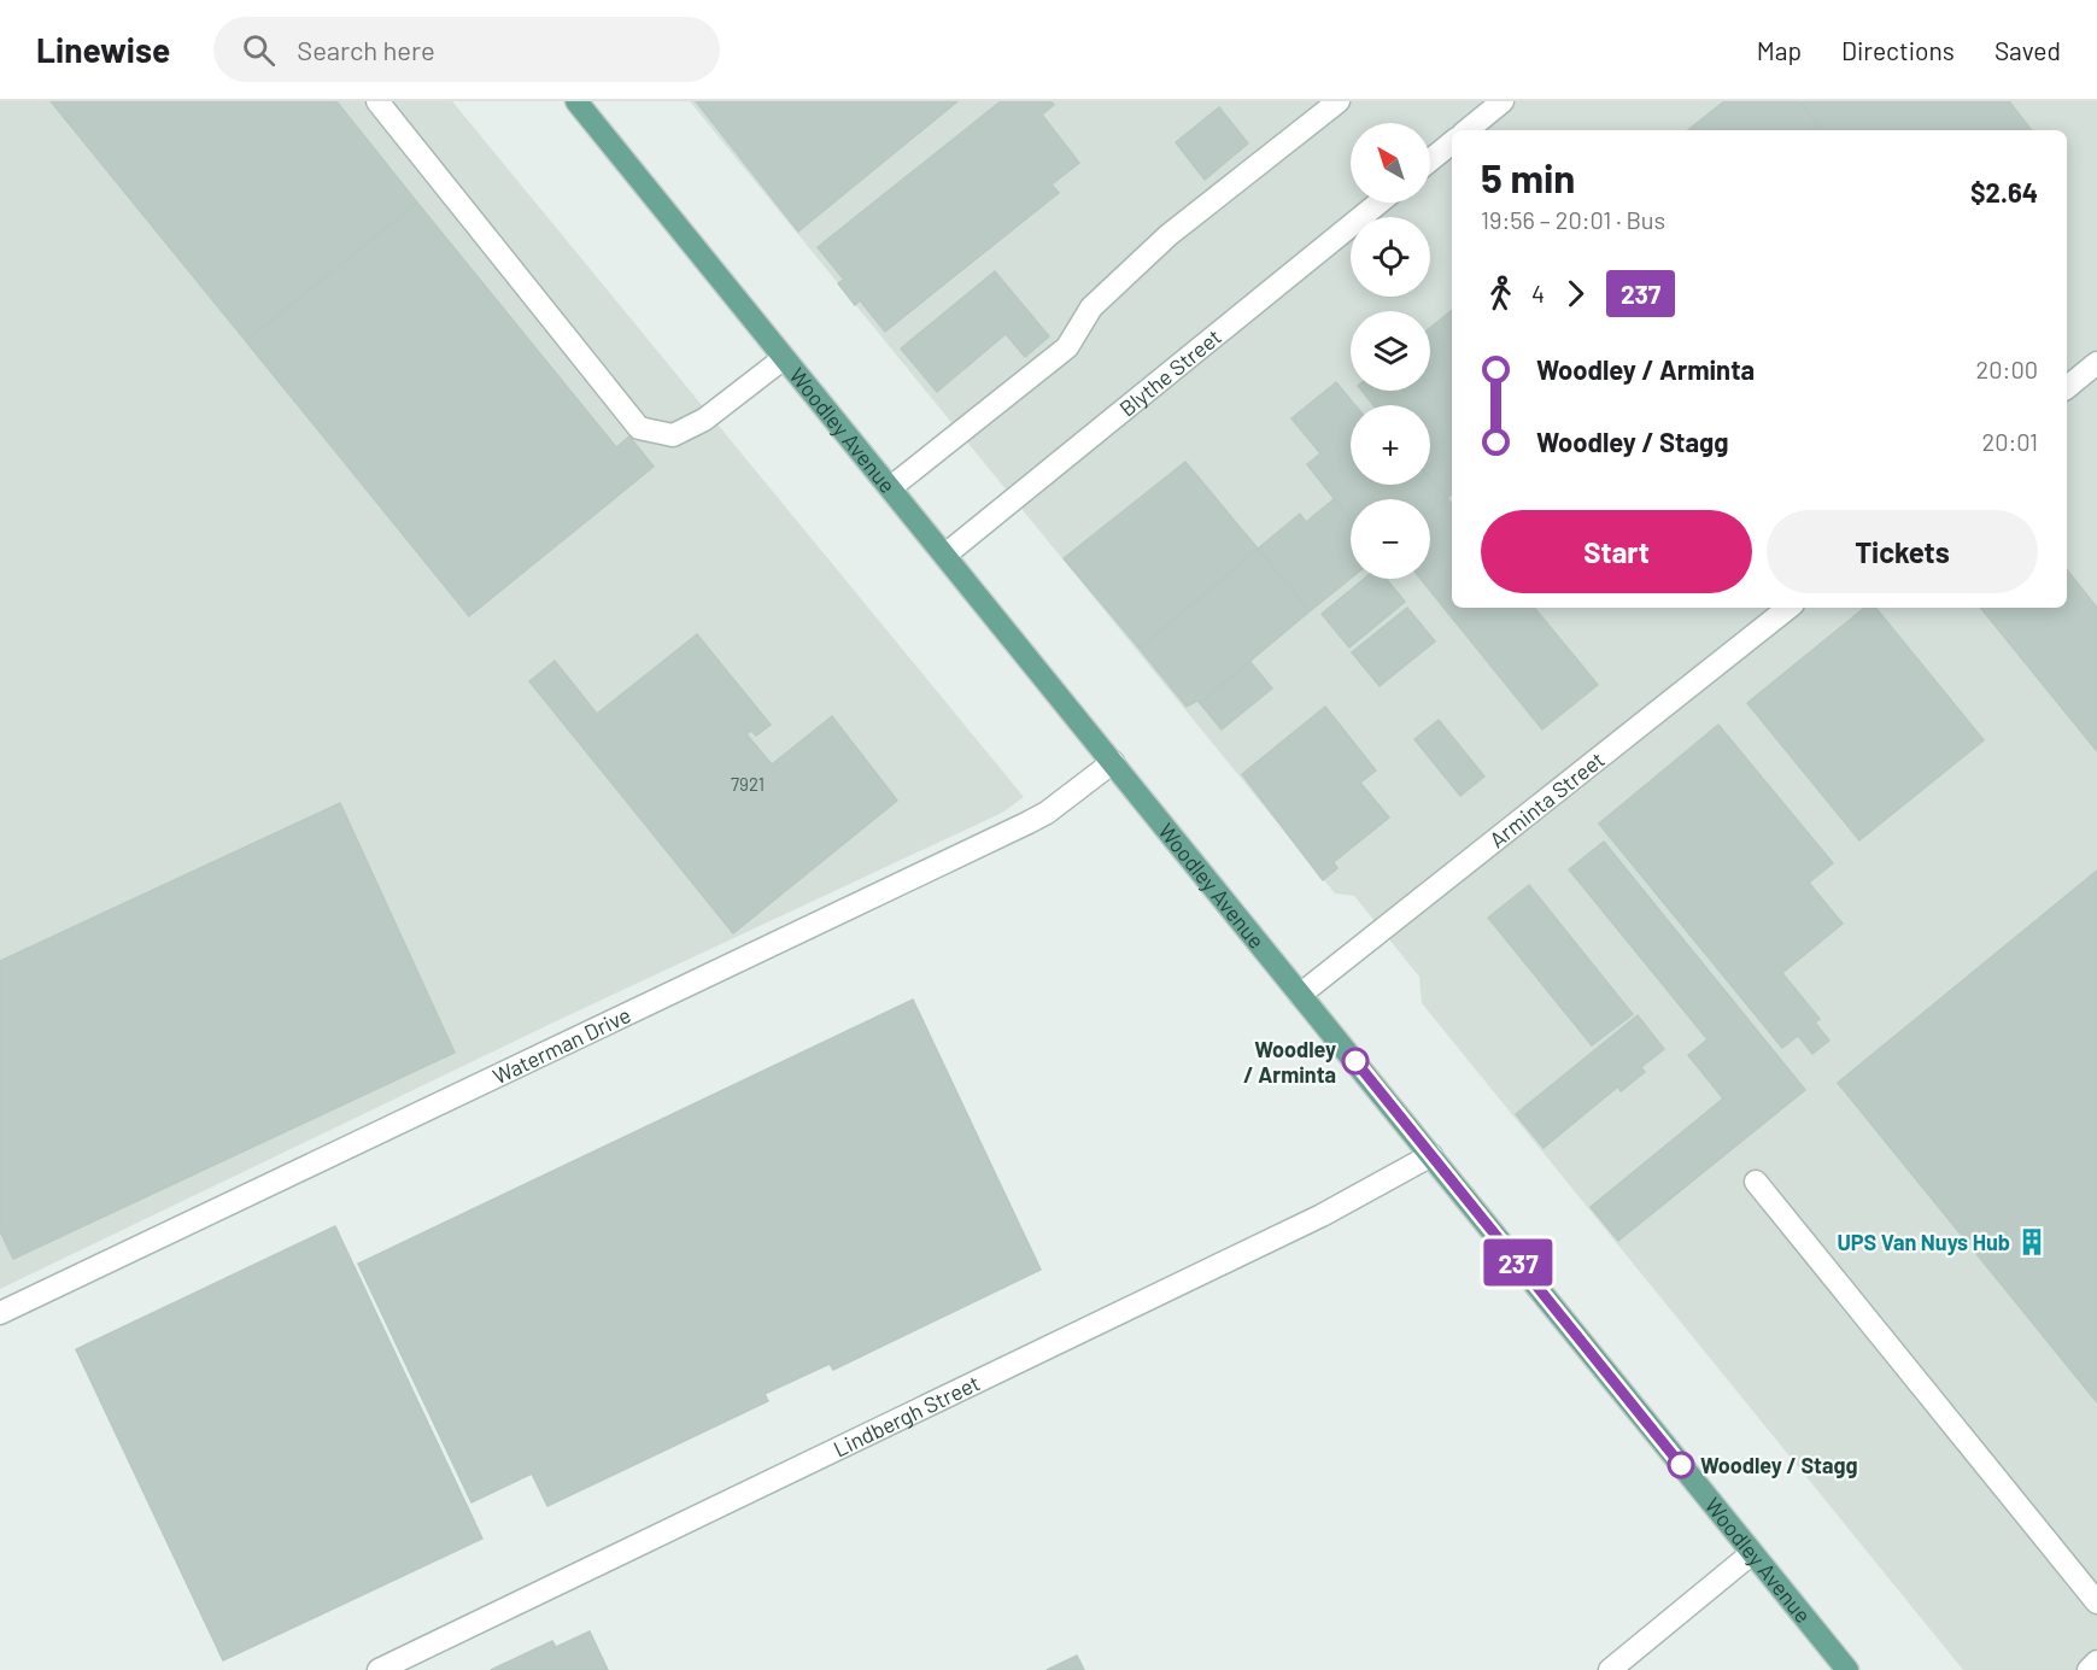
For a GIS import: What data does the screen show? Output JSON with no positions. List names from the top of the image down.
{
  "streets": {
    "main road": ["Woodley Avenue"],
    "street": [
      "Blythe Street",
      "Arminta Street",
      "Waterman Drive",
      "Lindbergh Street"
    ]
  },
  "crossings": [
    ["Blythe Street", "Woodley Avenue"],
    ["Woodley Avenue", "Arminta Street"],
    ["Woodley Avenue", "Waterman Drive"],
    ["Woodley Avenue", "Lindbergh Street"]
  ],
  "places": {
    "other": ["Woodley / Arminta", "Woodley / Stagg"],
    "building": ["UPS Van Nuys Hub"]
  },
  "lines": ["bus line 237"],
  "house_numbers": ["7921"],
  "north": "top left",
  "page": {
    "header": "Linewise",
    "search": "Search here",
    "nav": ["Map", "Directions", "Saved"],
    "on_map": "237",
    "map_buttons": ["+", "−"],
    "heading": ["5 min", "19:56 – 20:01 · Bus", "$2.64"],
    "legs": ["4", "237"],
    "list": [
      {
        "name": "Woodley / Arminta",
        "value": "20:00"
      },
      {
        "name": "Woodley / Stagg",
        "value": "20:01"
      }
    ],
    "buttons": ["Start", "Tickets"]
  }
}
